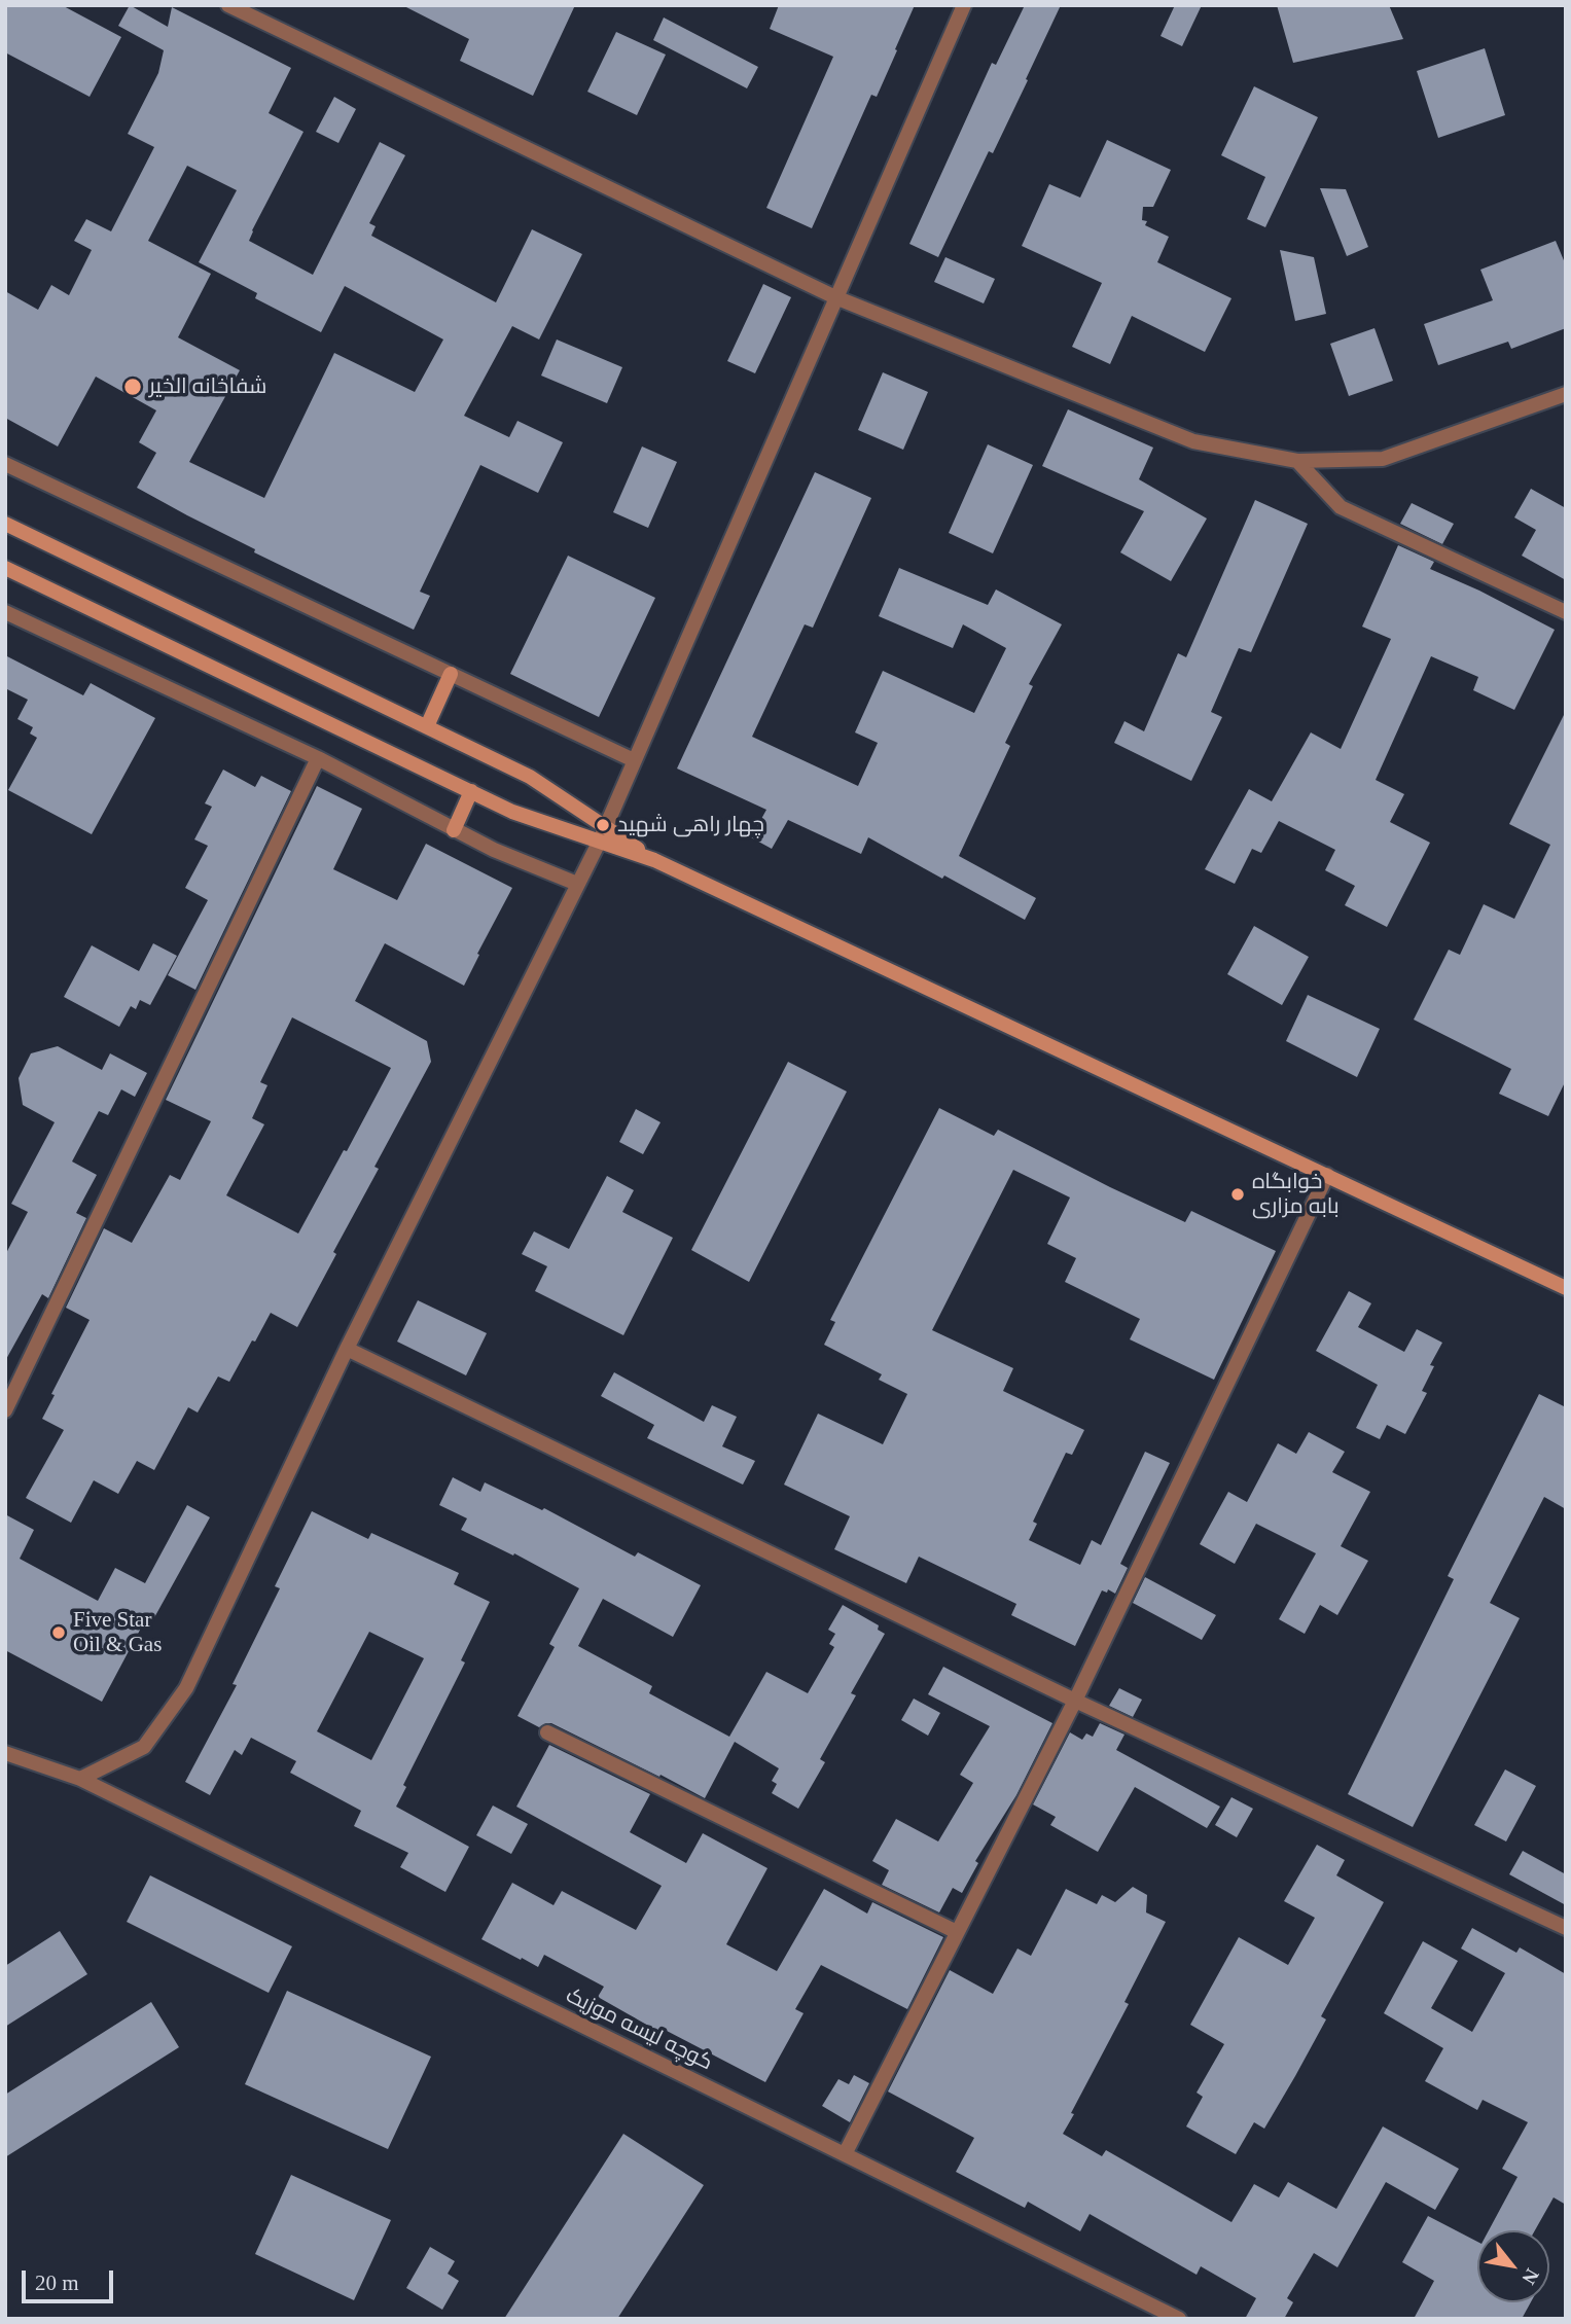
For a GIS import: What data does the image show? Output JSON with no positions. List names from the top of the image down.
{
  "streets": {
    "street": ["کوچه لیسه موزیک"]
  },
  "places": [
    "شفاخانه الخیر",
    "چهار راهی شهید",
    "خوابگاه بابه مزاری",
    "Five Star Oil & Gas"
  ],
  "scale_bar": "20 m",
  "north": "bottom right"
}
